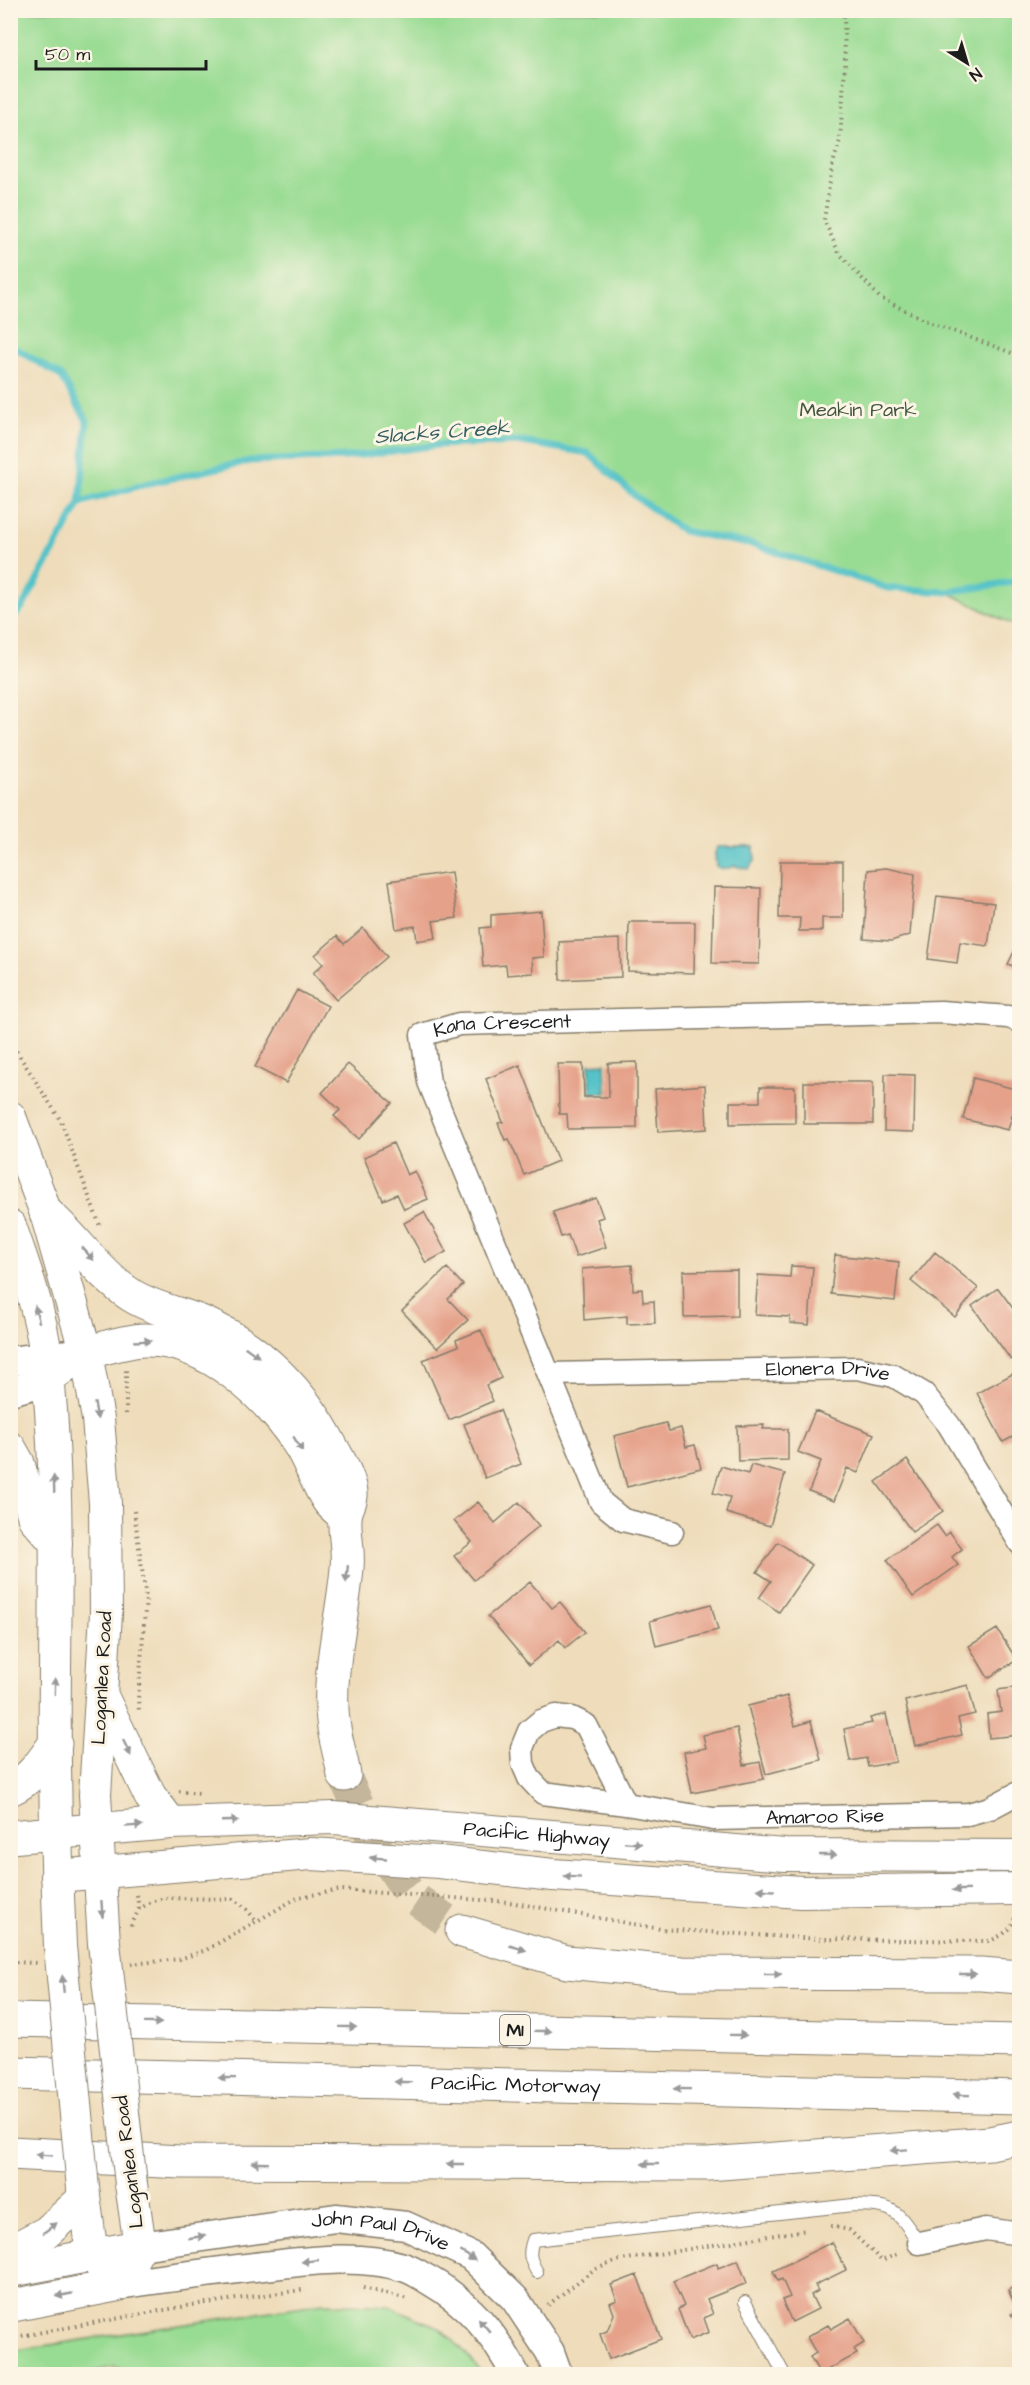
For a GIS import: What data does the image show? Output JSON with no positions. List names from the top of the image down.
{
  "streets": {
    "highway": ["M1", "Pacific Motorway"],
    "main road": ["Loganlea Road", "Pacific Highway"],
    "street": [
      "Kana Crescent",
      "Elonera Drive",
      "Amaroo Rise",
      "John Paul Drive"
    ]
  },
  "crossings": [
    ["Kana Crescent", "Elonera Drive"],
    ["Loganlea Road", "Pacific Highway"],
    ["Loganlea Road", "John Paul Drive"]
  ],
  "water": ["Slacks Creek"],
  "parks": ["Meakin Park"],
  "scale_bar": "50 m",
  "north": "bottom right"
}
